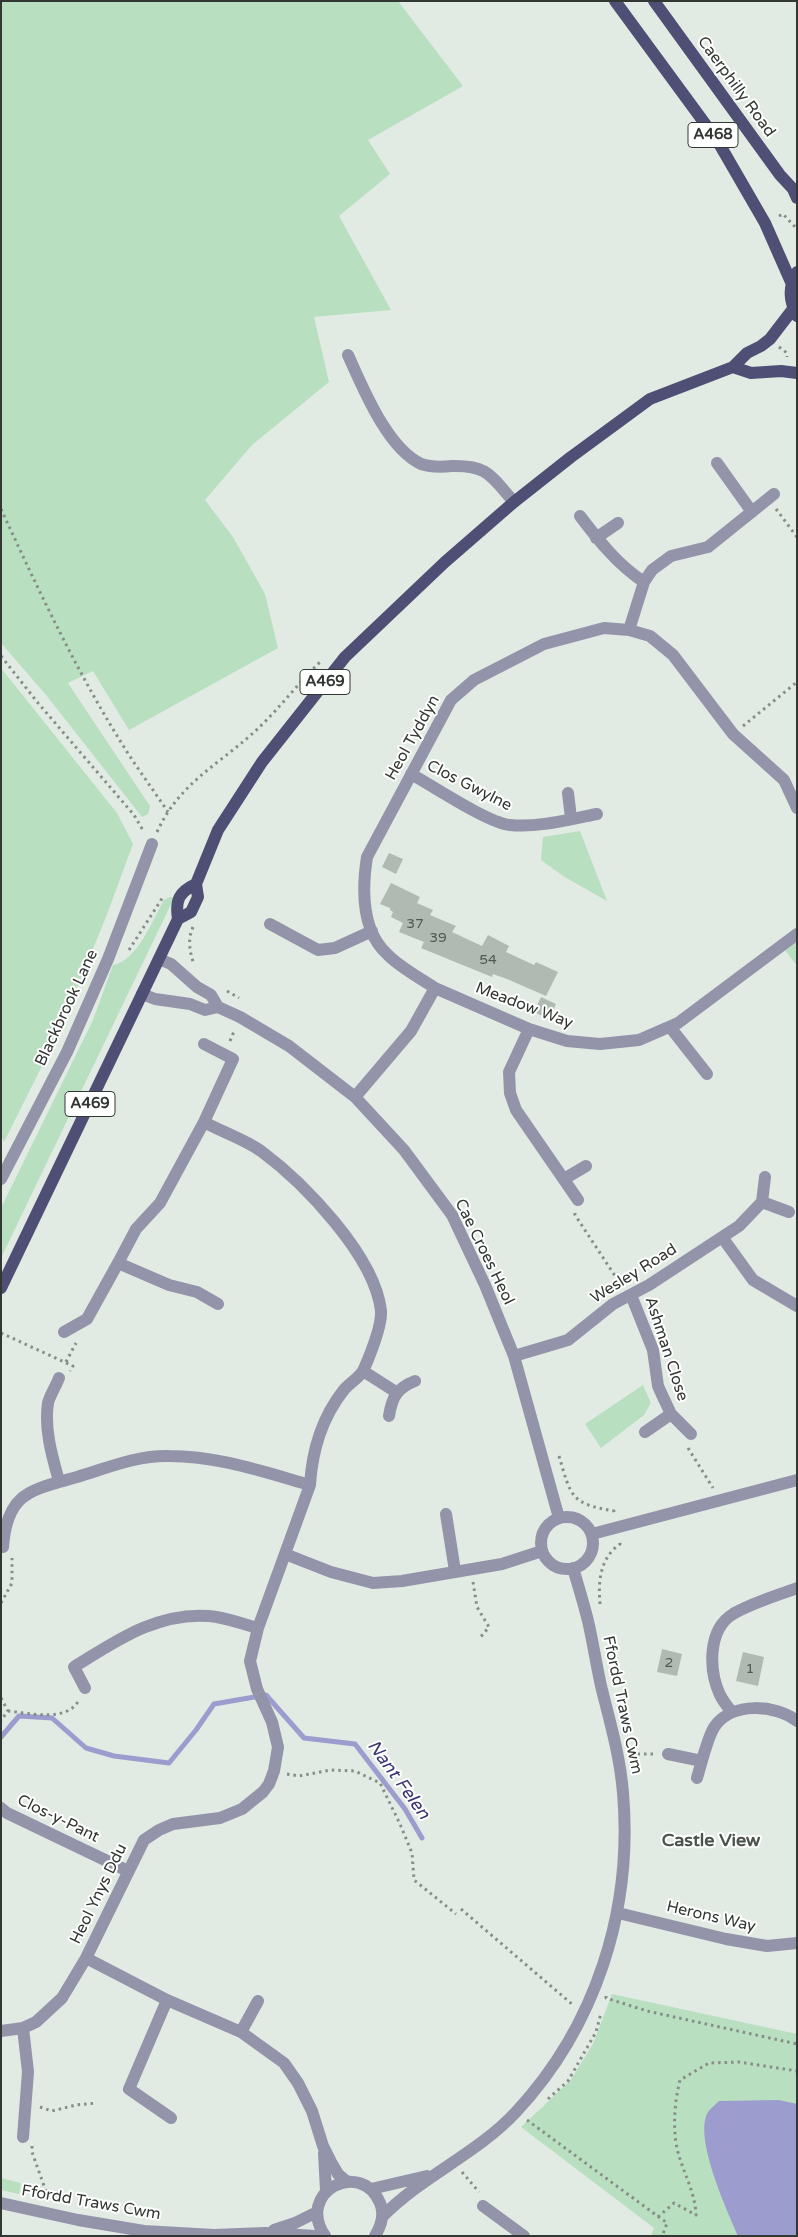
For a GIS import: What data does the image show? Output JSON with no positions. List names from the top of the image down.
{
  "streets": {
    "main road": ["Caerphilly Road", "A468", "A469"],
    "street": [
      "Heol Tyddyn",
      "Clos Gwylne",
      "Meadow Way",
      "Blackbrook Lane",
      "Cae Croes Heol",
      "Wesley Road",
      "Ashman Close",
      "Ffordd Traws Cwm",
      "Clos-y-Pant",
      "Heol Ynys Ddu",
      "Herons Way"
    ]
  },
  "crossings": [
    ["A469", "Cae Croes Heol"],
    ["Heol Tyddyn", "Clos Gwylne"],
    ["Heol Tyddyn", "Meadow Way"],
    ["Cae Croes Heol", "Wesley Road"],
    ["Cae Croes Heol", "Ffordd Traws Cwm"],
    ["Wesley Road", "Ashman Close"],
    ["Ffordd Traws Cwm", "Herons Way"],
    ["Clos-y-Pant", "Heol Ynys Ddu"]
  ],
  "districts": ["Castle View"],
  "water": ["Nant Felen"],
  "house_numbers": [
    "37",
    "39",
    "54",
    "2",
    "1"
  ]
}
